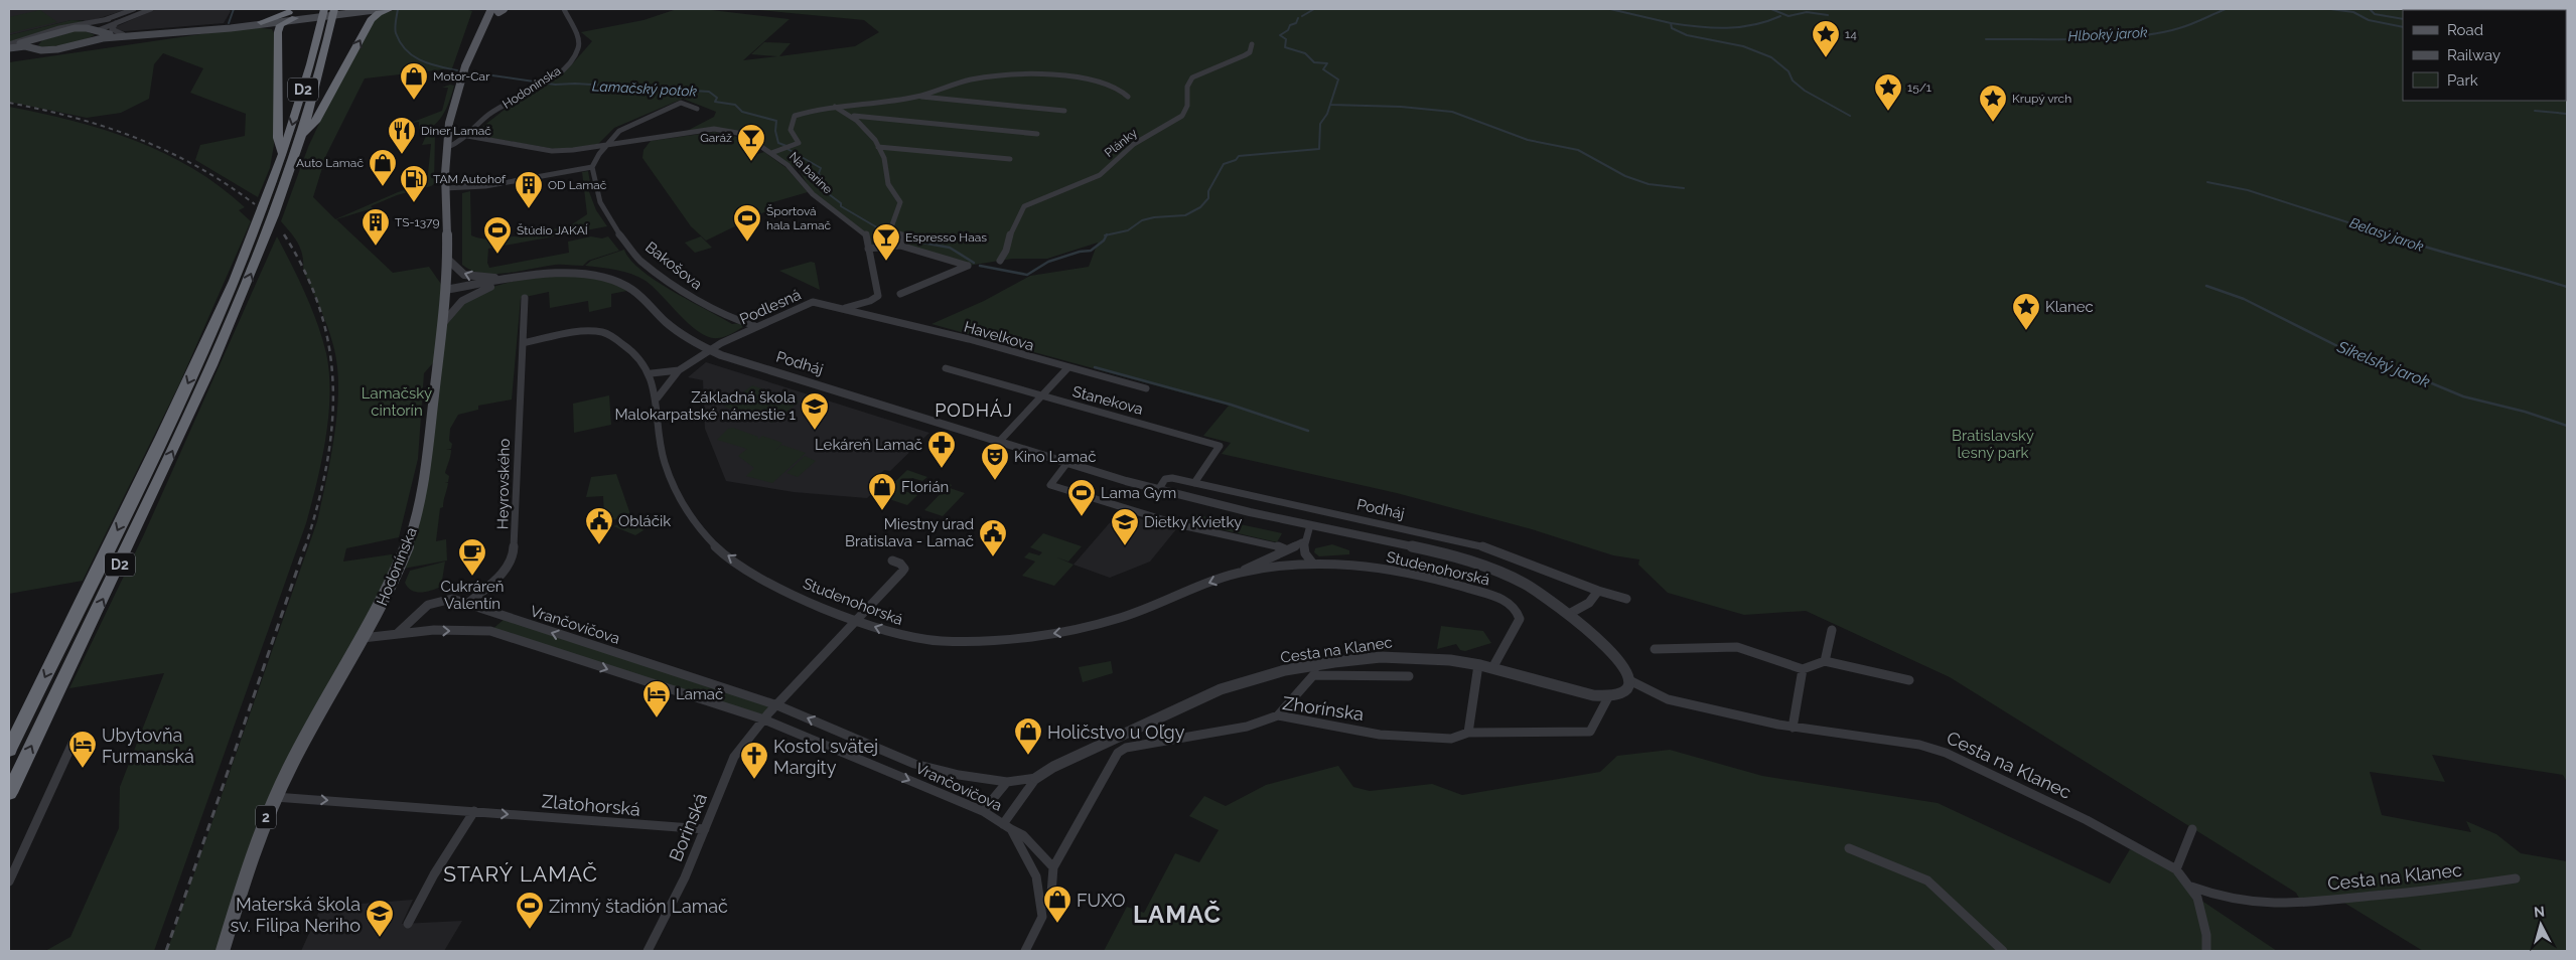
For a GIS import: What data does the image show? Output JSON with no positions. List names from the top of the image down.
{
  "streets": {
    "highway": ["D2"],
    "main road": ["Hodonínska", "2"],
    "street": [
      "Plánky",
      "Na barine",
      "Bakošova",
      "Podlesná",
      "Havelkova",
      "Podháj",
      "Stanekova",
      "Heyrovského",
      "Studenohorská",
      "Vrančovičova",
      "Cesta na Klanec",
      "Zhorínska",
      "Zlatohorská",
      "Borinská"
    ]
  },
  "crossings": [
    ["Hodonínska", "Na barine"],
    ["Hodonínska", "Podháj"],
    ["Hodonínska", "Vrančovičova"],
    ["Hodonínska", "Zlatohorská"],
    ["Na barine", "Podlesná"],
    ["Na barine", "Havelkova"],
    ["Bakošova", "Podlesná"],
    ["Podlesná", "Havelkova"],
    ["Podlesná", "Podháj"],
    ["Podháj", "Stanekova"],
    ["Podháj", "Cesta na Klanec"],
    ["Heyrovského", "Studenohorská"],
    ["Heyrovského", "Vrančovičova"],
    ["Studenohorská", "Cesta na Klanec"],
    ["Studenohorská", "Borinská"],
    ["Vrančovičova", "Cesta na Klanec"],
    ["Vrančovičova", "Borinská"],
    ["Cesta na Klanec", "Zhorínska"],
    ["Zlatohorská", "Borinská"]
  ],
  "one_way": ["Studenohorská", "Zlatohorská"],
  "districts": ["PODHÁJ", "STARÝ LAMAČ", "LAMAČ"],
  "water": [
    "Hlboký jarok",
    "Lamačský potok",
    "Belasý jarok",
    "Sikelský jarok"
  ],
  "parks": ["Lamačský cintorín", "Bratislavský lesný park"],
  "places": {
    "place": [
      "14",
      "15/1",
      "Krupý vrch",
      "Klanec"
    ],
    "shop": [
      "Motor-Car",
      "Auto Lamač",
      "Florián",
      "Holičstvo u Oľgy",
      "FUXO"
    ],
    "restaurant": ["Diner Lamač"],
    "bar": ["Garáž", "Espresso Haas"],
    "fuel station": ["TAM Autohof"],
    "building": ["OD Lamač", "TS-1379"],
    "sports": [
      "Športová hala Lamač",
      "Štúdio JAKAÍ",
      "Lama Gym",
      "Zimný štadión Lamač"
    ],
    "school or university": ["Základná škola Malokarpatské námestie 1", "Dietky Kvietky", "Materská škola sv. Filipa Neriho"],
    "pharmacy": ["Lekáreň Lamač"],
    "theatre": ["Kino Lamač"],
    "public building": ["Obláčik", "Miestny úrad Bratislava - Lamač"],
    "cafe": ["Cukráreň Valentín"],
    "hotel": ["Lamač", "Ubytovňa Furmanská"],
    "church": ["Kostol svätej Margity"]
  },
  "legend": ["Road", "Railway", "Park"],
  "north": "top"
}
